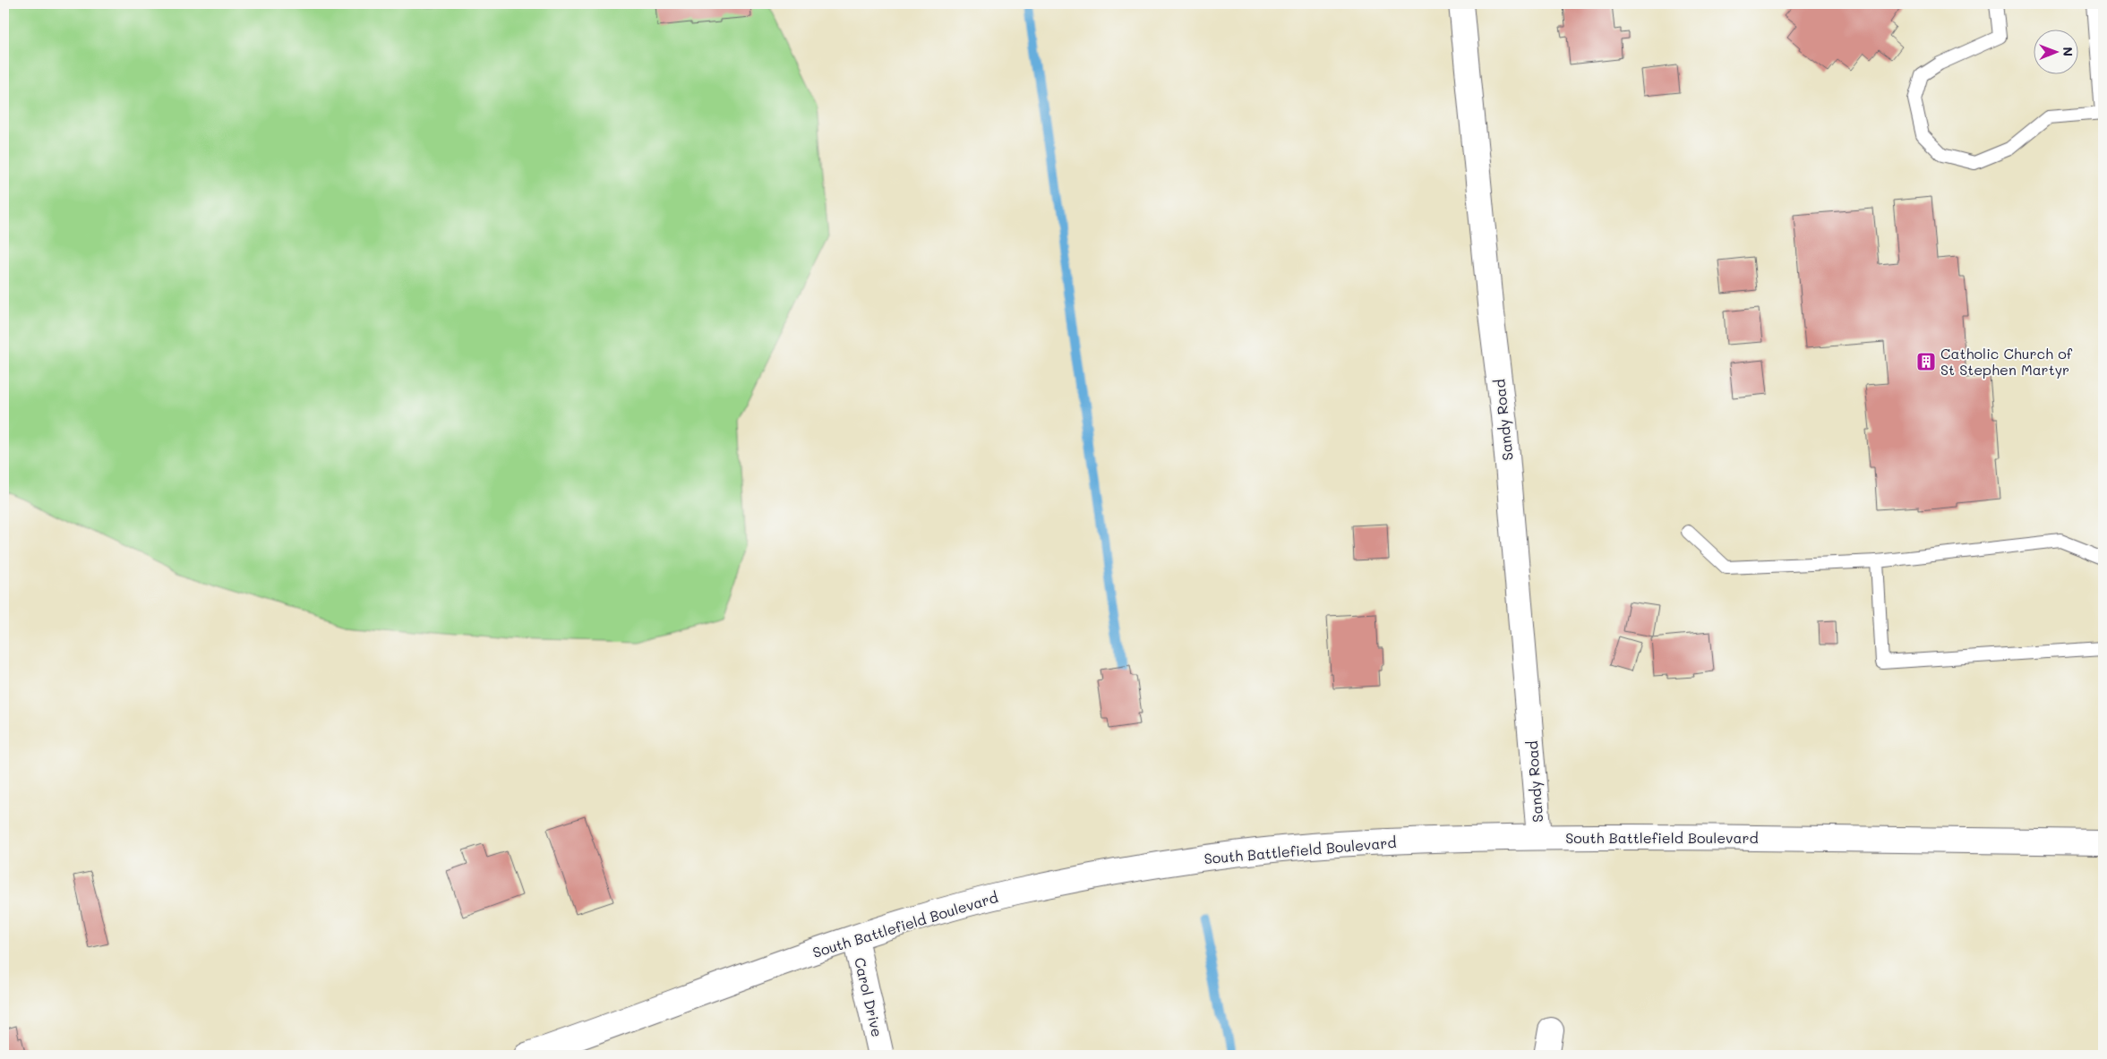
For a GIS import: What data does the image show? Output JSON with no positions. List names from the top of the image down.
{
  "streets": {
    "main road": ["Sandy Road", "South Battlefield Boulevard", "Carol Drive"]
  },
  "crossings": [
    ["Sandy Road", "South Battlefield Boulevard"],
    ["South Battlefield Boulevard", "Carol Drive"]
  ],
  "places": {
    "building": ["Catholic Church of St Stephen Martyr"]
  },
  "north": "right"
}
